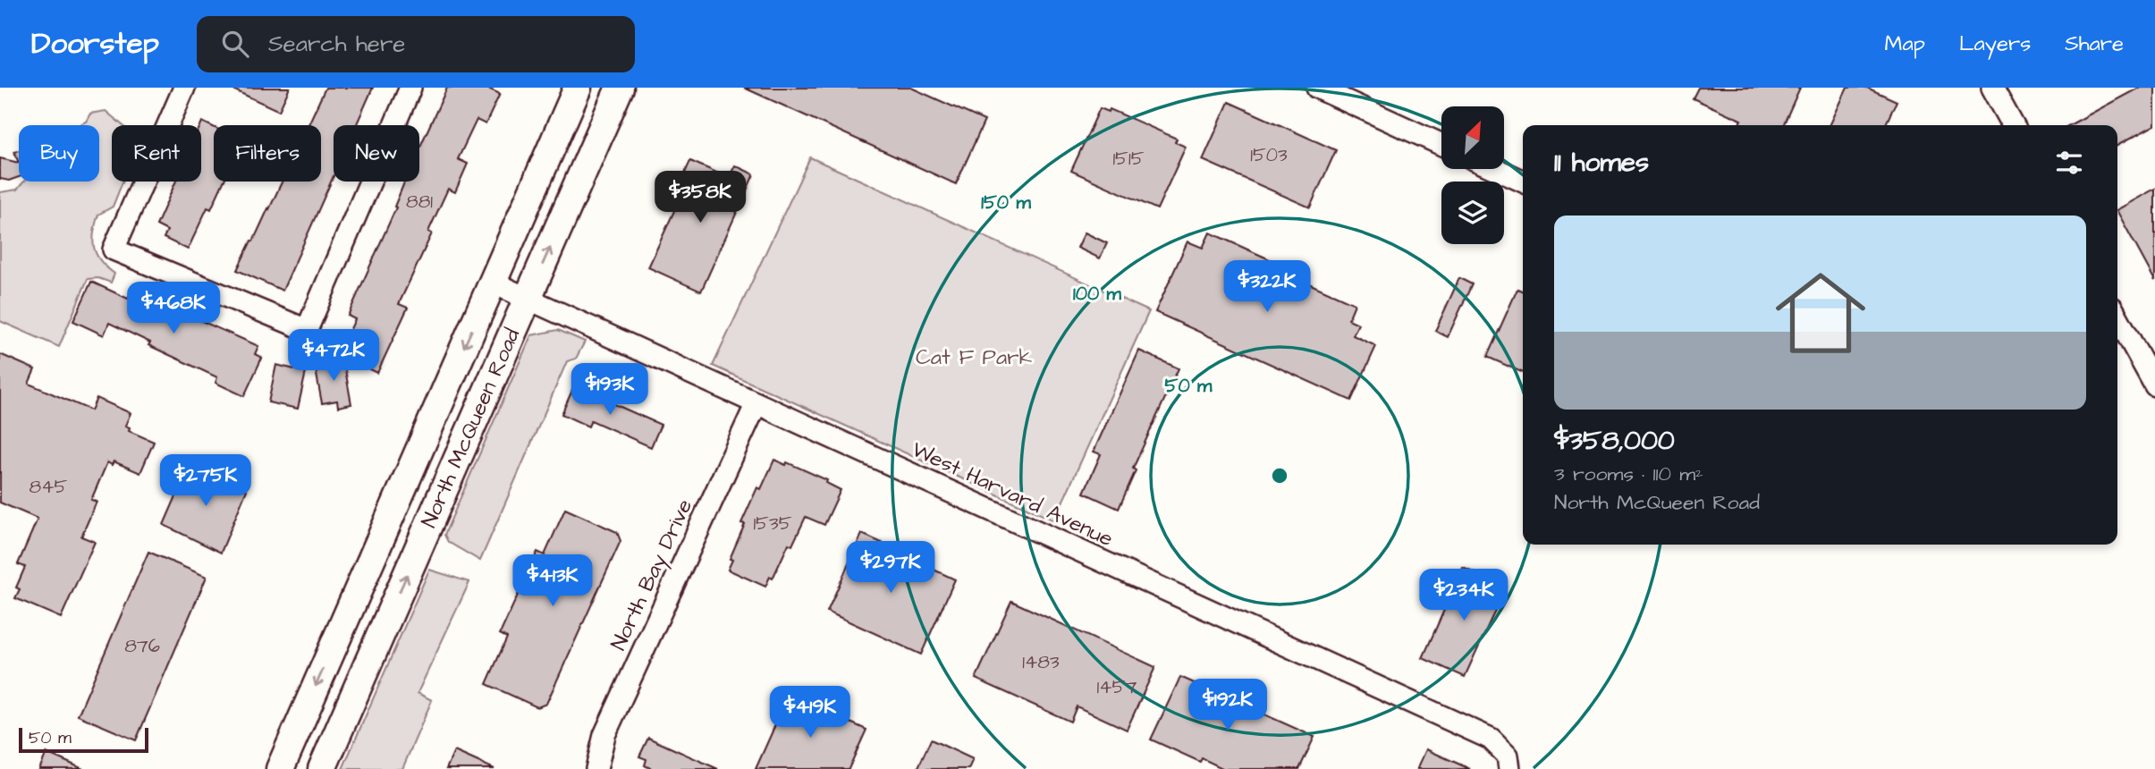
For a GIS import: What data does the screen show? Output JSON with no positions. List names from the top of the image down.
{
  "streets": {
    "main road": ["North McQueen Road"],
    "street": ["West Harvard Avenue", "North Bay Drive"]
  },
  "crossings": [
    ["North McQueen Road", "West Harvard Avenue"],
    ["West Harvard Avenue", "North Bay Drive"]
  ],
  "parks": ["Cat F Park"],
  "house_numbers": [
    "1503",
    "1515",
    "881",
    "845",
    "1535",
    "876",
    "1483",
    "1457"
  ],
  "scale_bar": "50 m",
  "north": "top right",
  "page": {
    "header": "Doorstep",
    "search": "Search here",
    "nav": ["Map", "Layers", "Share"],
    "chip": [
      "Buy",
      "Rent",
      "Filters",
      "New"
    ],
    "heading": "11 homes",
    "price": [
      "$358K",
      "$322K",
      "$468K",
      "$472K",
      "$193K",
      "$275K",
      "$297K",
      "$413K",
      "$234K",
      "$192K",
      "$419K"
    ],
    "list": [
      {
        "name": "$358,000",
        "note": "3 rooms · 110 m² · North McQueen Road"
      }
    ],
    "scale": "50 m"
  },
  "rings": ["150 m", "100 m", "50 m"]
}
